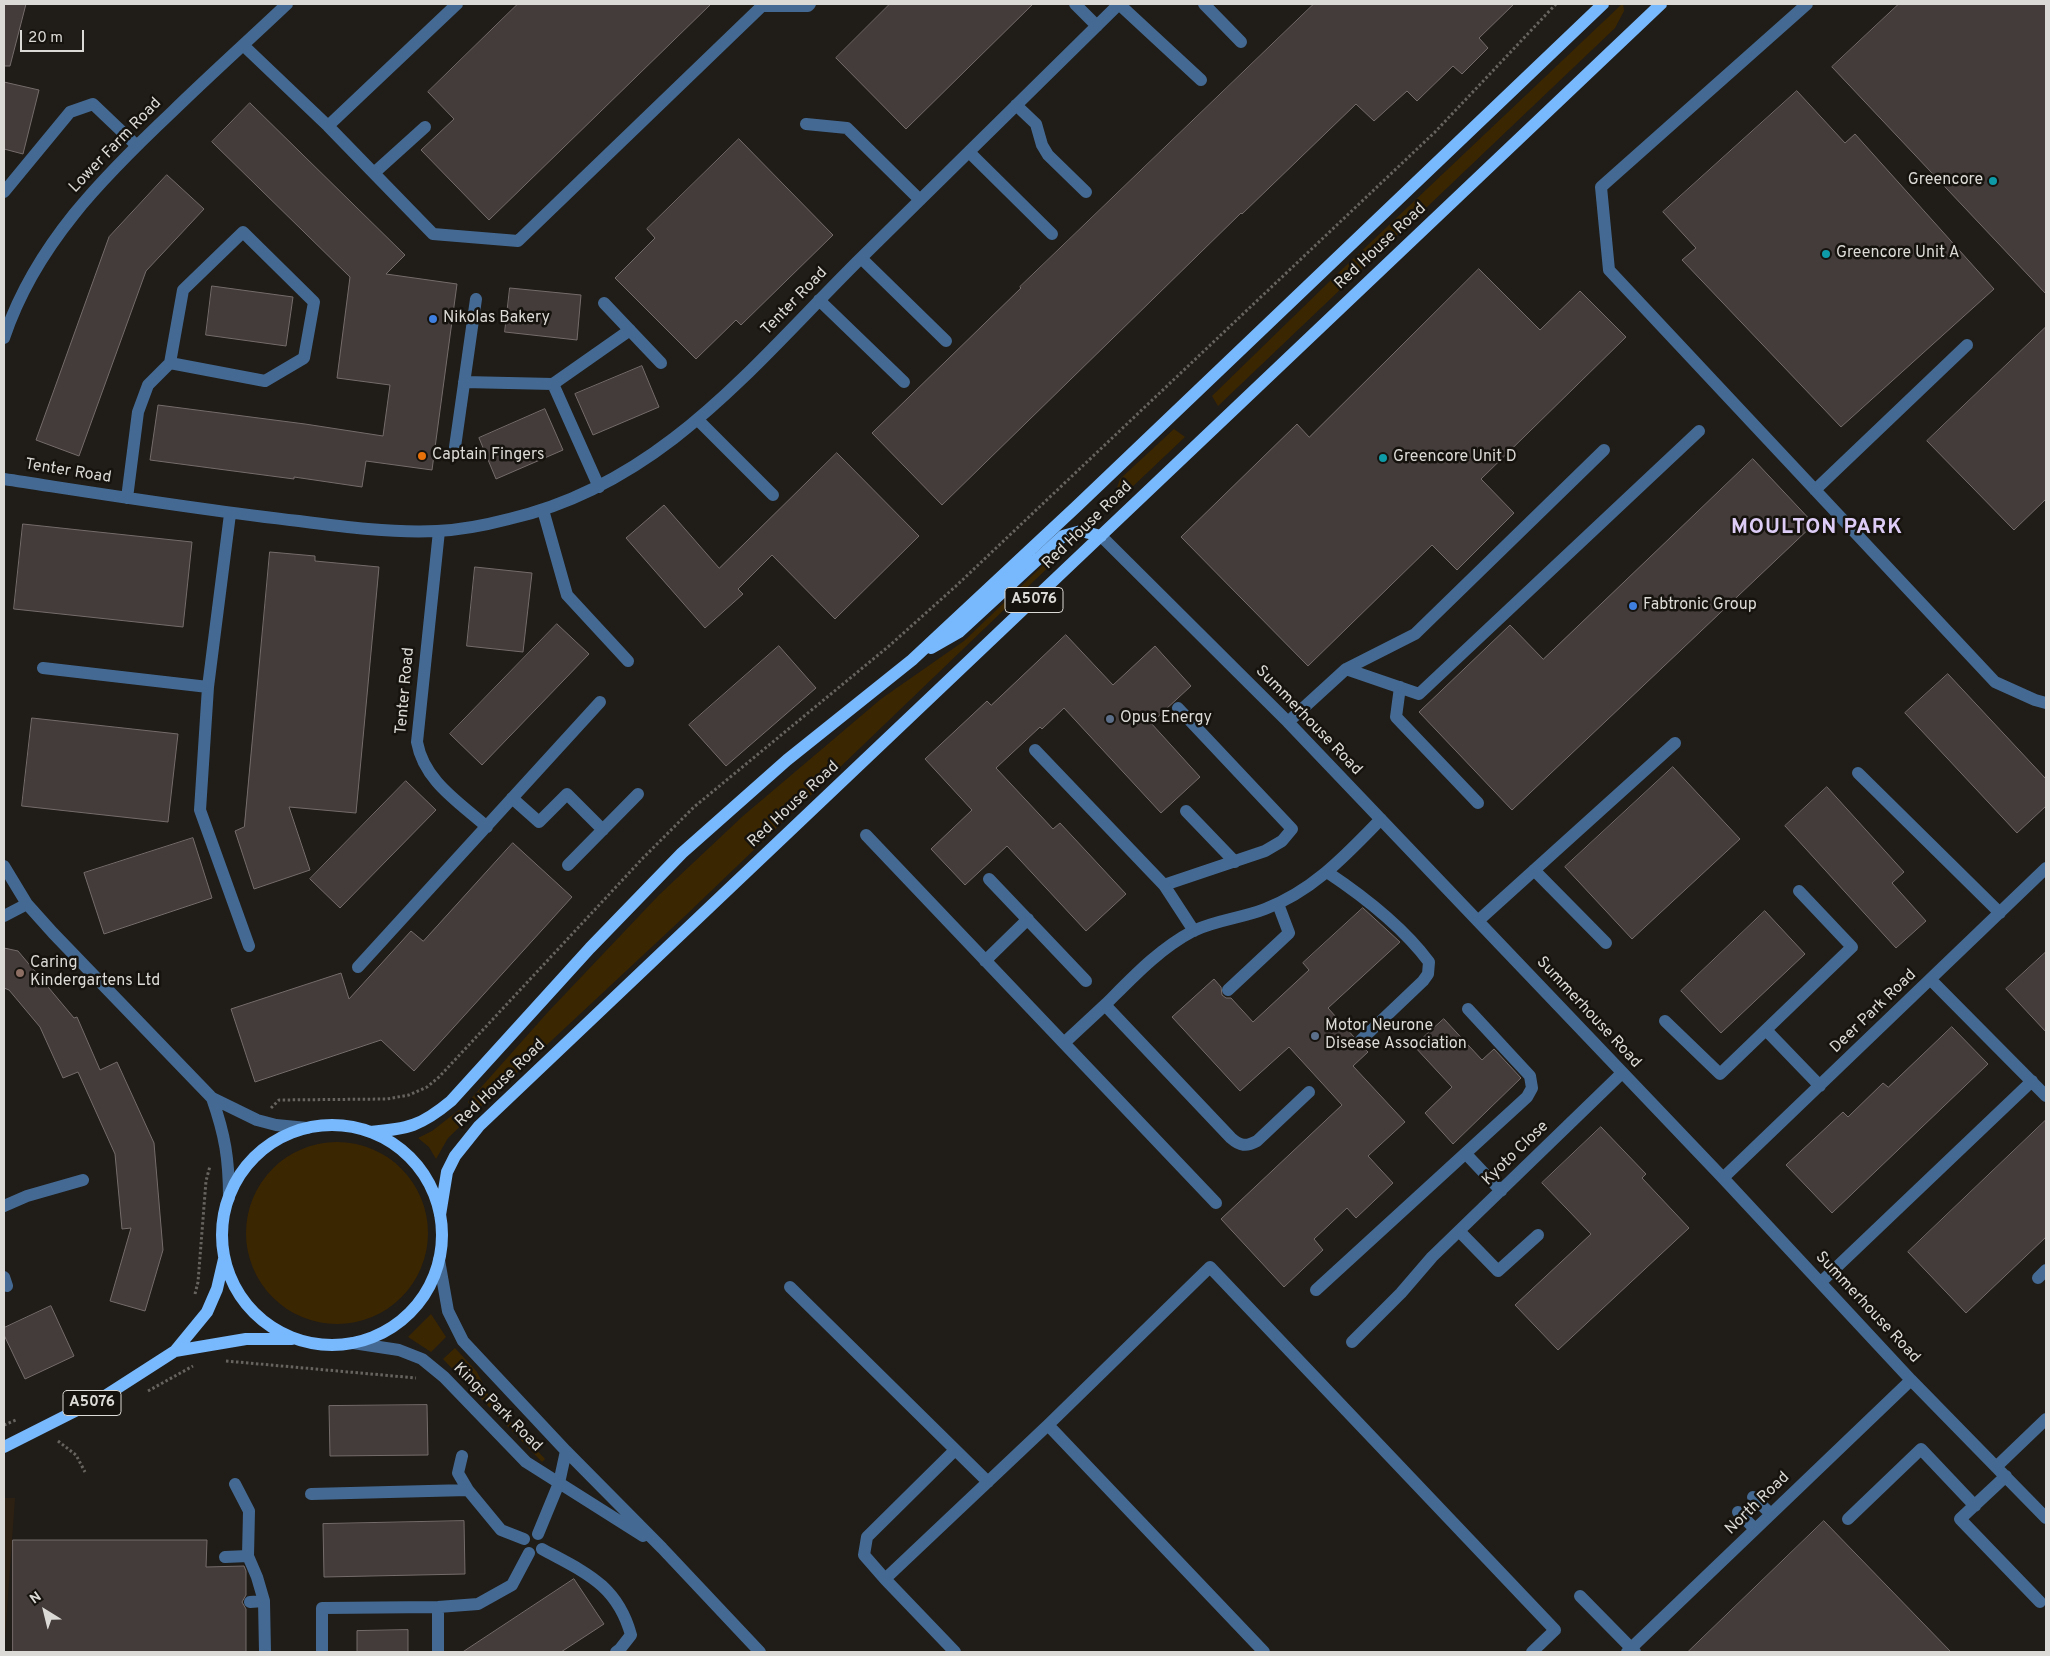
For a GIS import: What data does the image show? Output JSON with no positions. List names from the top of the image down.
{
  "streets": {
    "main road": ["Red House Road", "A5076"],
    "street": [
      "Lower Farm Road",
      "Tenter Road",
      "Summerhouse Road",
      "Deer Park Road",
      "Kyoto Close",
      "Kings Park Road",
      "North Road"
    ]
  },
  "crossings": [
    ["Red House Road", "Summerhouse Road"],
    ["Summerhouse Road", "Deer Park Road"],
    ["Summerhouse Road", "Kyoto Close"],
    ["Summerhouse Road", "North Road"]
  ],
  "districts": ["MOULTON PARK"],
  "places": [
    "Greencore",
    "Greencore Unit A",
    "Nikolas Bakery",
    "Captain Fingers",
    "Greencore Unit D",
    "Fabtronic Group",
    "Opus Energy",
    "Caring Kindergartens Ltd",
    "Motor Neurone Disease Association"
  ],
  "scale_bar": "20 m",
  "north": "top left"
}
